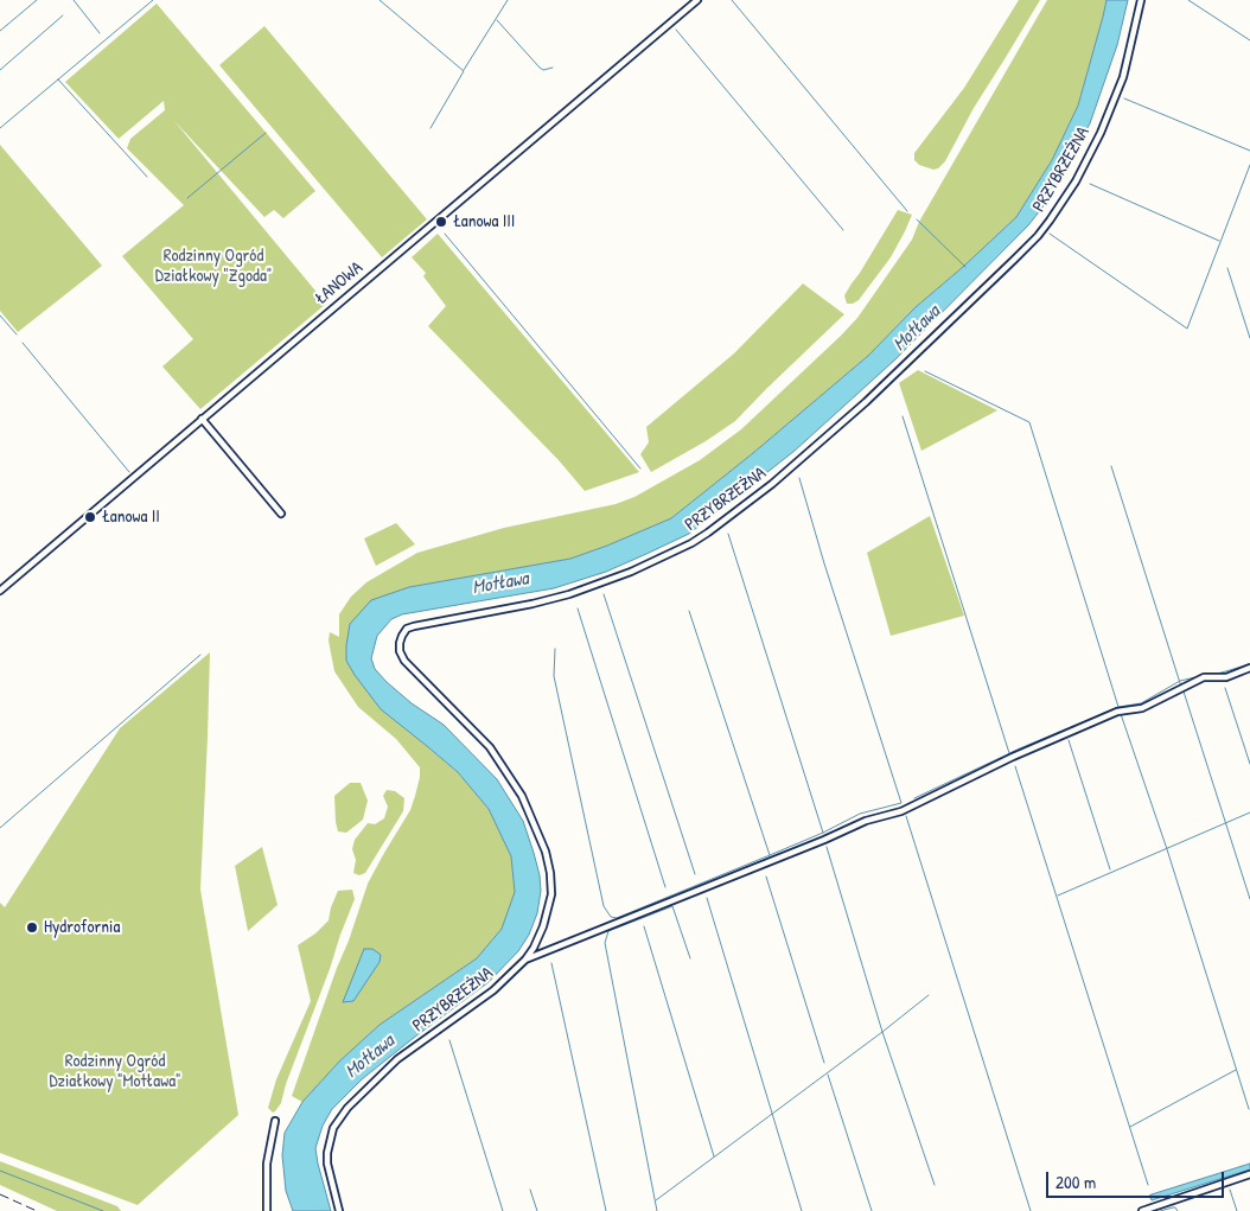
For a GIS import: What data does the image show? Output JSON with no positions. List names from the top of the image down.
{
  "streets": {
    "street": ["PRZYBRZEŻNA", "ŁANOWA"]
  },
  "water": ["Motława"],
  "parks": ["Rodzinny Ogród Działkowy \"Zgoda\"", "Rodzinny Ogród Działkowy \"Motława\""],
  "places": ["Łanowa III", "Łanowa II", "Hydrofornia"],
  "scale_bar": "200 m"
}
